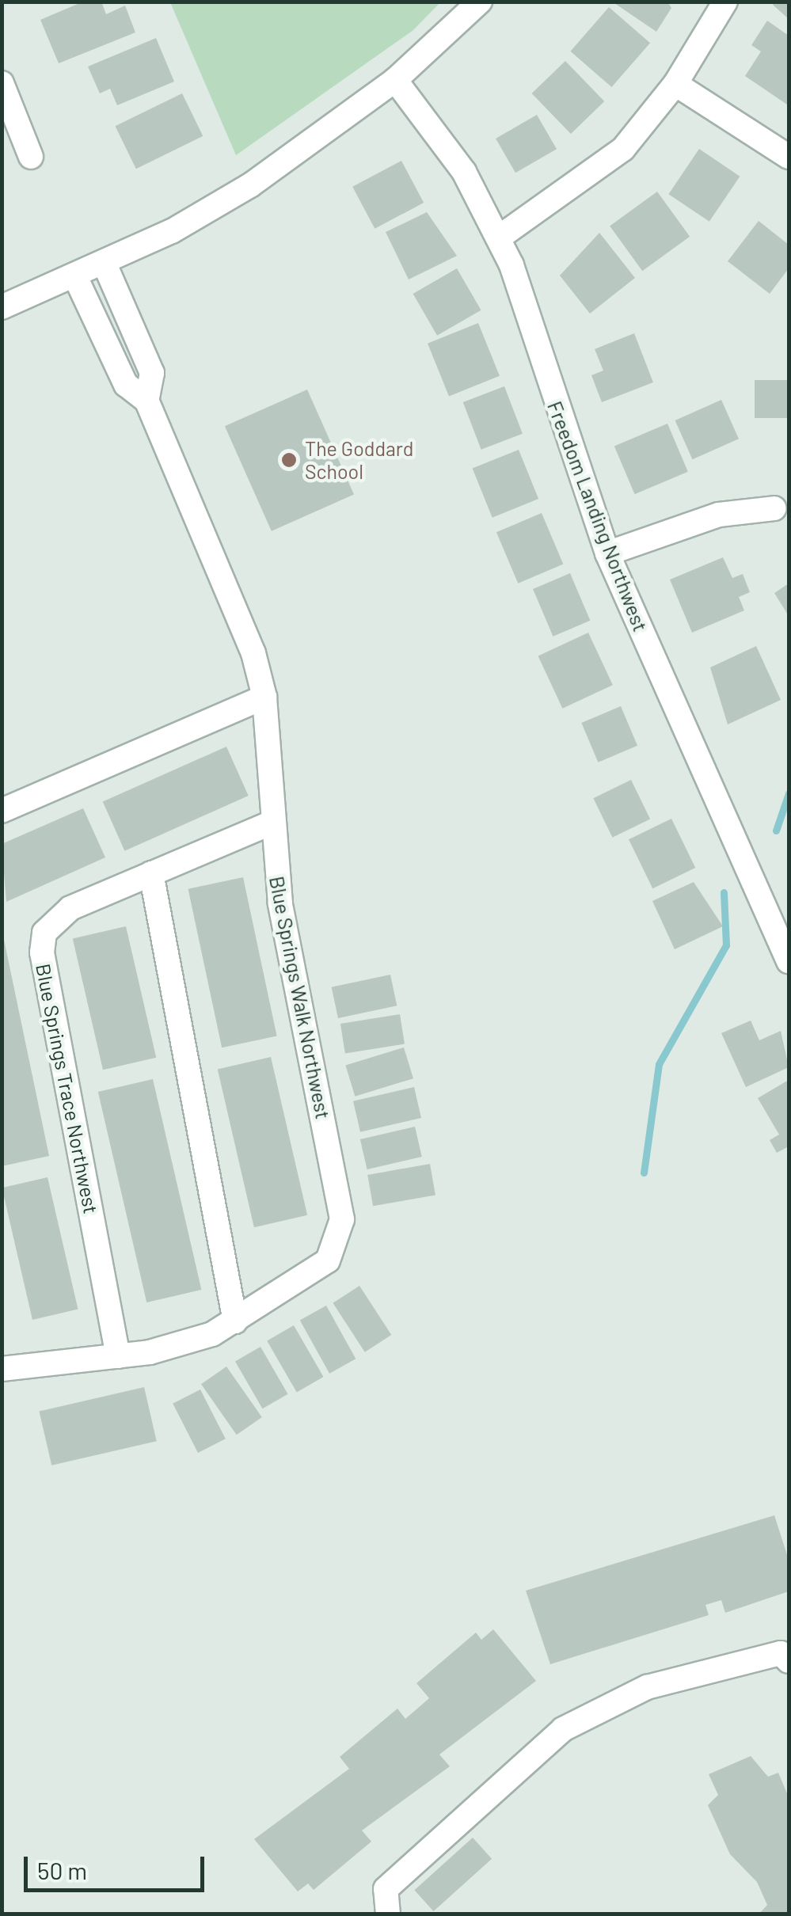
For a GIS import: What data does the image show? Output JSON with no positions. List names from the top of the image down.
{
  "streets": {
    "street": ["Freedom Landing Northwest", "Blue Springs Walk Northwest", "Blue Springs Trace Northwest"]
  },
  "crossings": [
    ["Blue Springs Walk Northwest", "Blue Springs Trace Northwest"]
  ],
  "places": ["The Goddard School"],
  "scale_bar": "50 m"
}
